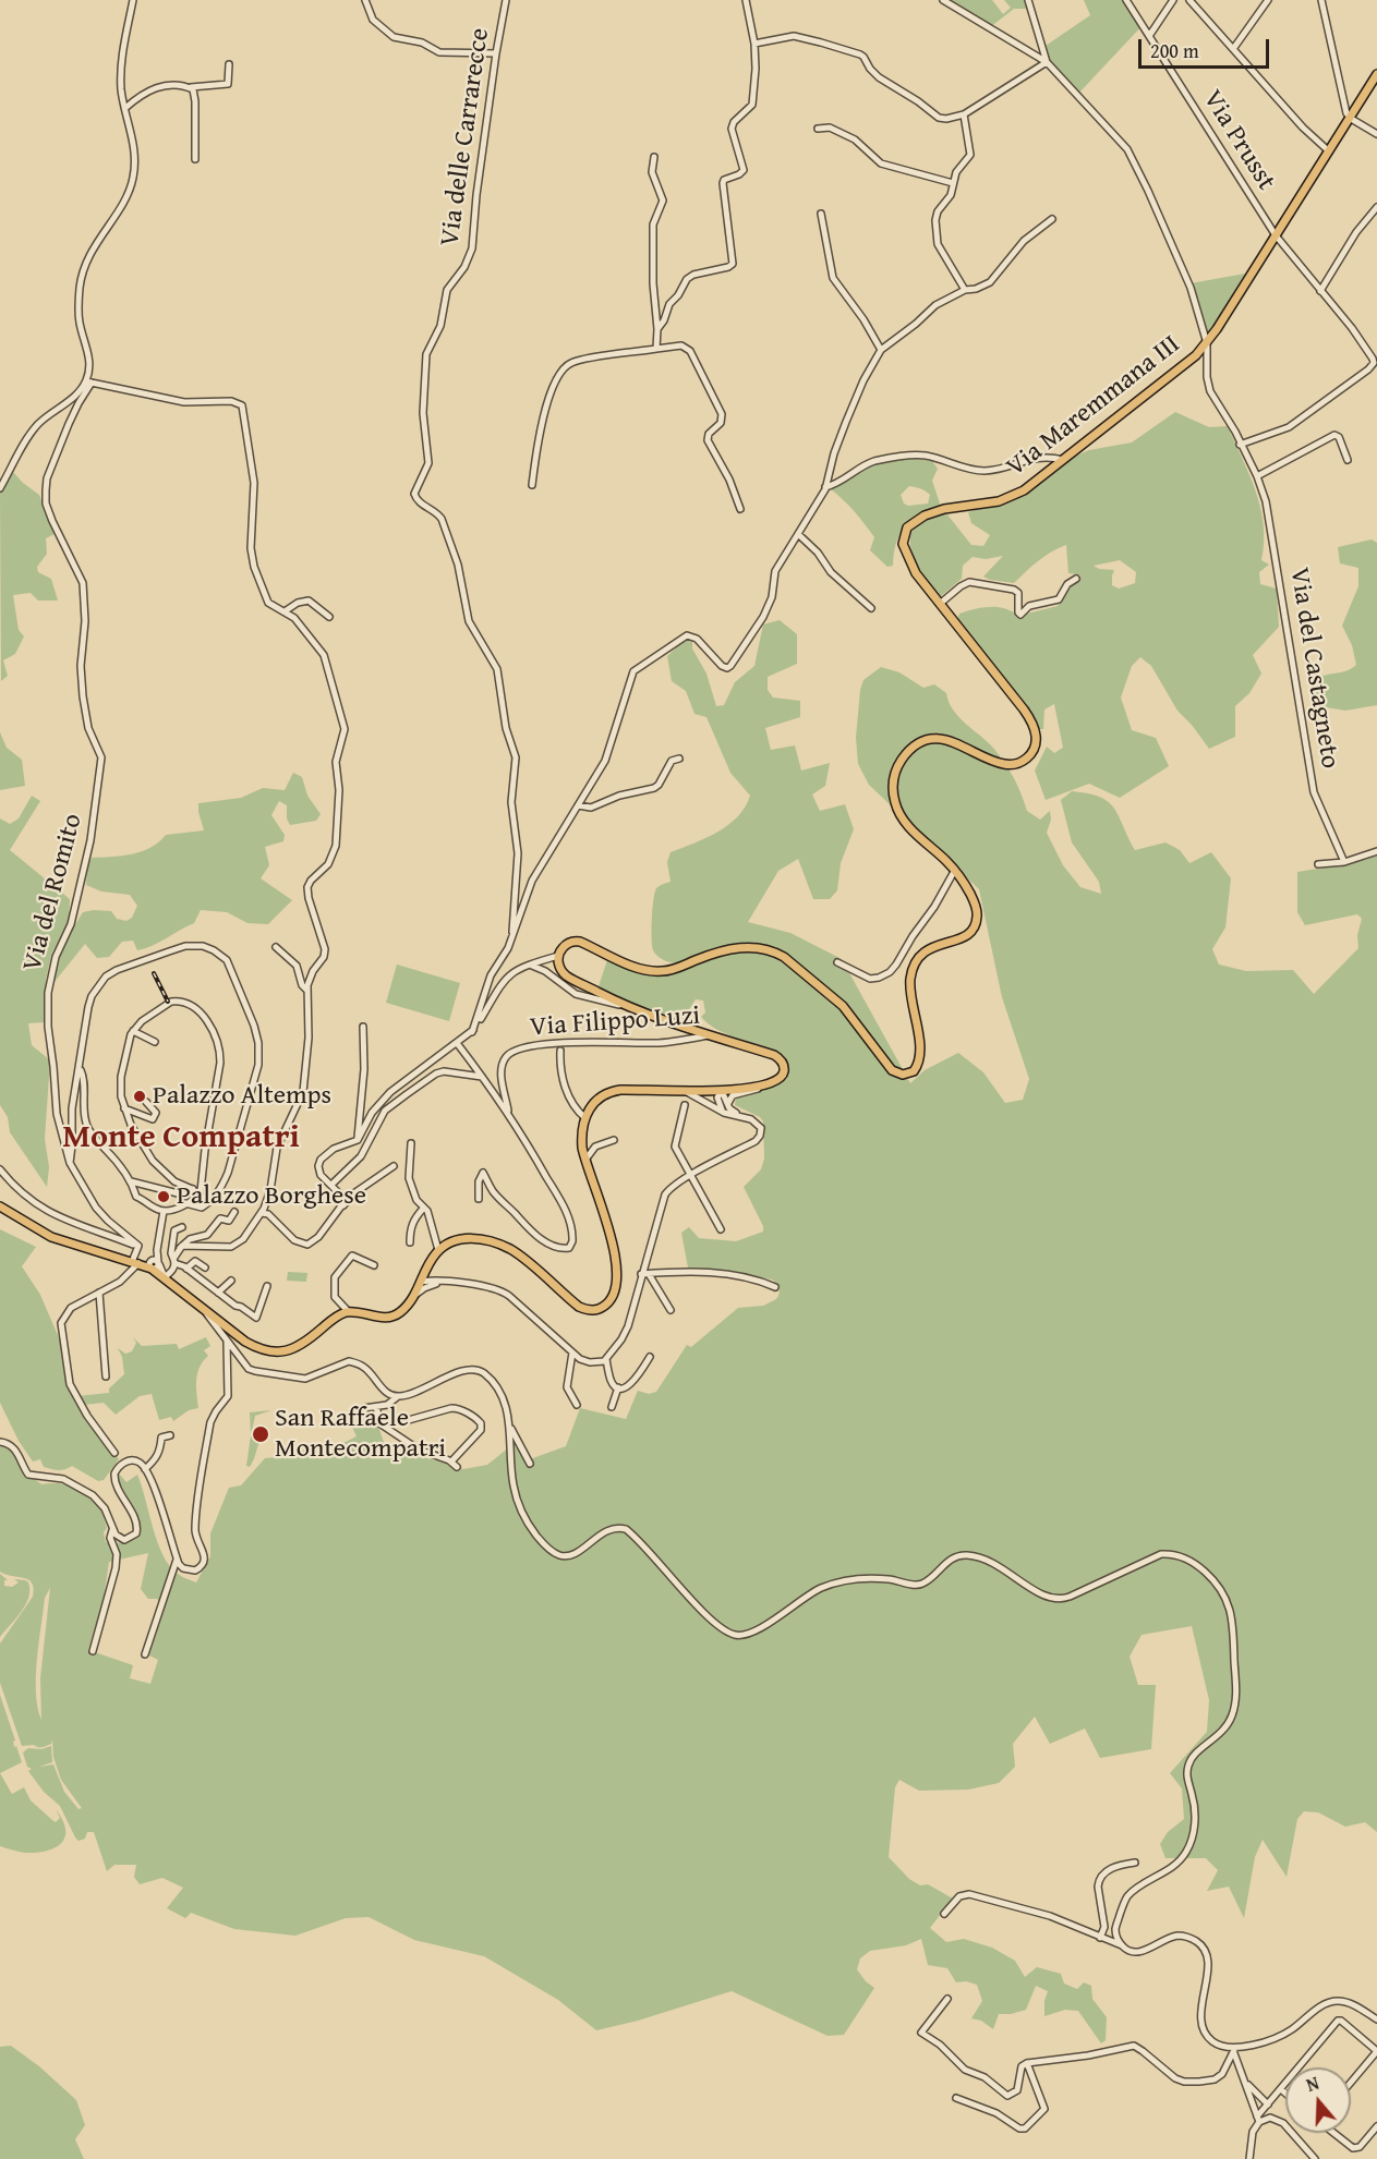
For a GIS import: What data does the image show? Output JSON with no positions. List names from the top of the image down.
{
  "streets": {
    "main road": ["Via Maremmana III"],
    "street": [
      "Via delle Carrarecce",
      "Via Prusst",
      "Via del Castagneto",
      "Via del Romito",
      "Via Filippo Luzi"
    ]
  },
  "crossings": [
    ["Via Prusst", "Via Maremmana III"],
    ["Via Prusst", "Via del Castagneto"],
    ["Via Maremmana III", "Via del Castagneto"]
  ],
  "districts": ["Monte Compatri"],
  "places": ["Palazzo Altemps", "Palazzo Borghese", "San Raffaele Montecompatri"],
  "scale_bar": "200 m",
  "north": "top"
}
